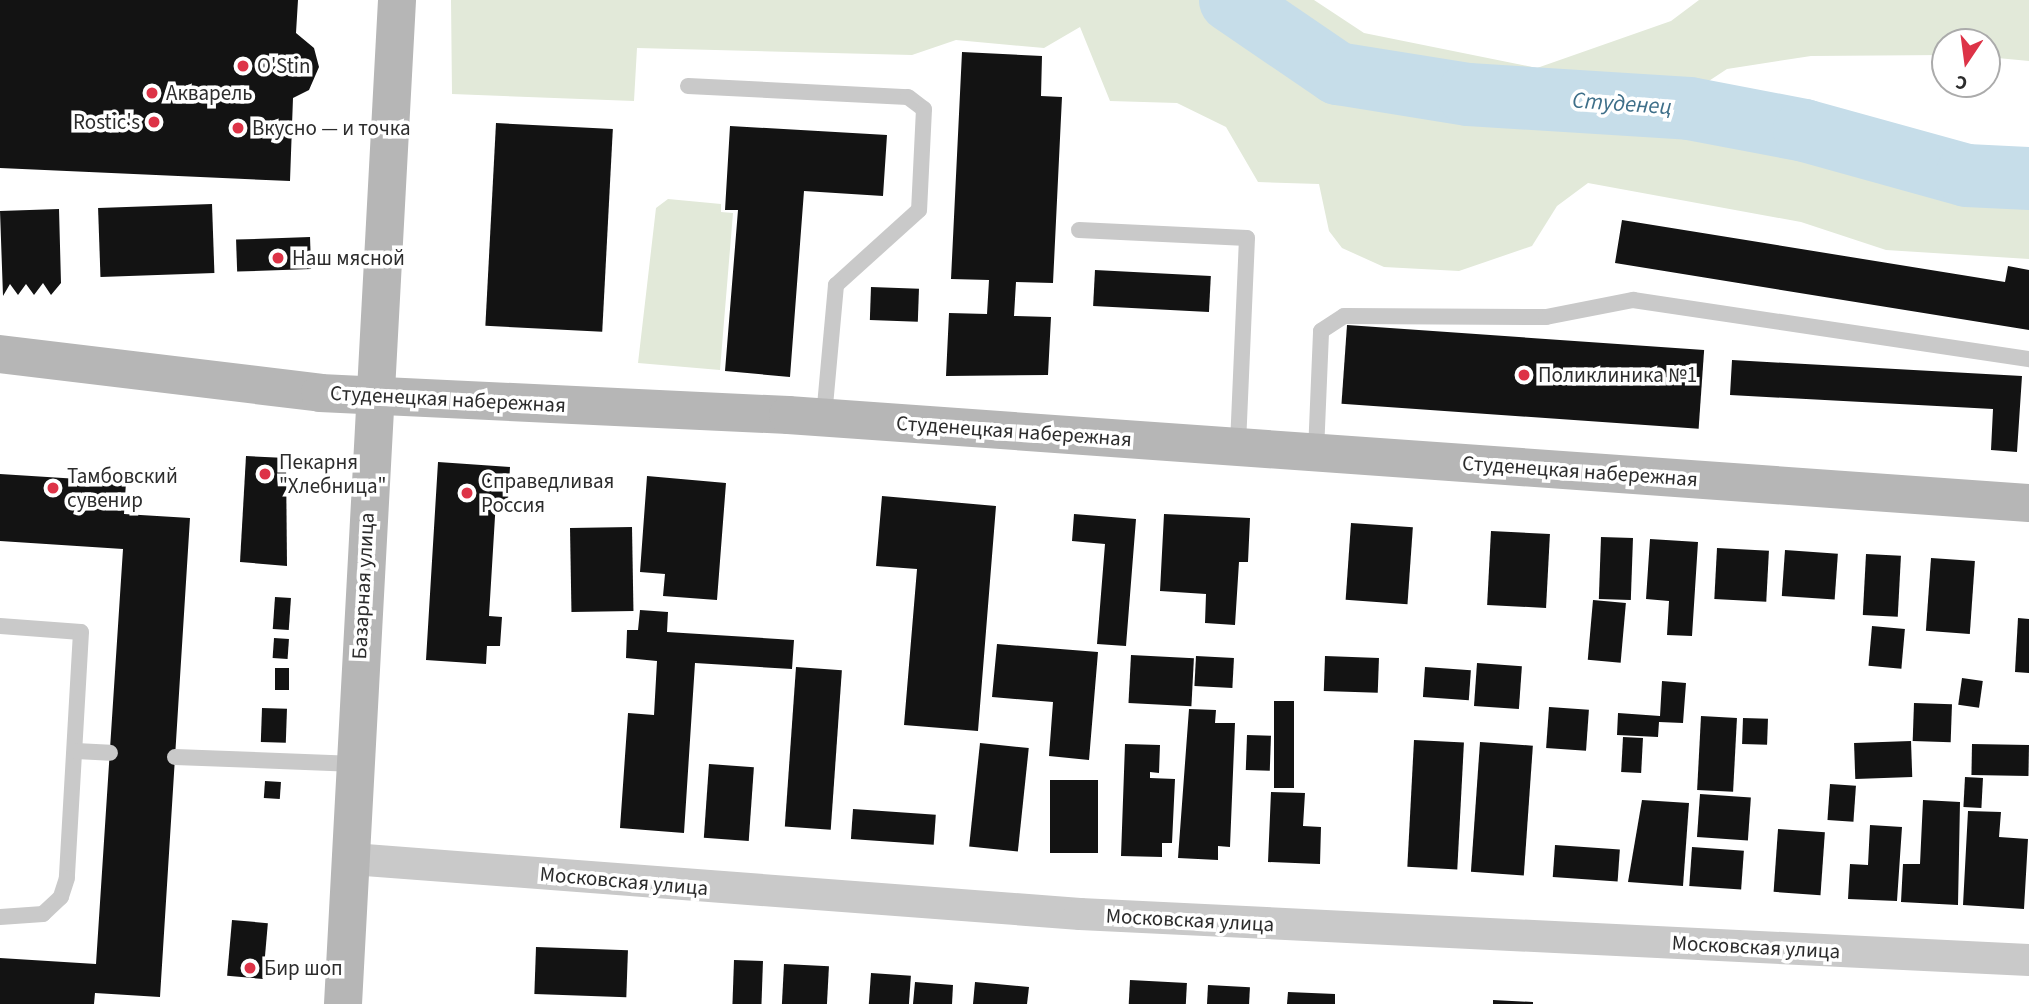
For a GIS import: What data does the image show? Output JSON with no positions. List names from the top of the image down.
{
  "streets": {
    "street": ["Студенецкая набережная", "Базарная улица", "Московская улица"]
  },
  "crossings": [
    ["Студенецкая набережная", "Базарная улица"],
    ["Базарная улица", "Московская улица"]
  ],
  "water": ["Студенец"],
  "places": [
    "O'Stin",
    "Акварель",
    "Rostic's",
    "Вкусно — и точка",
    "Наш мясной",
    "Поликлиника №1",
    "Пекарня \"Хлебница\"",
    "Тамбовский сувенир",
    "Справедливая Россия",
    "Бир шоп"
  ],
  "north": "bottom"
}
